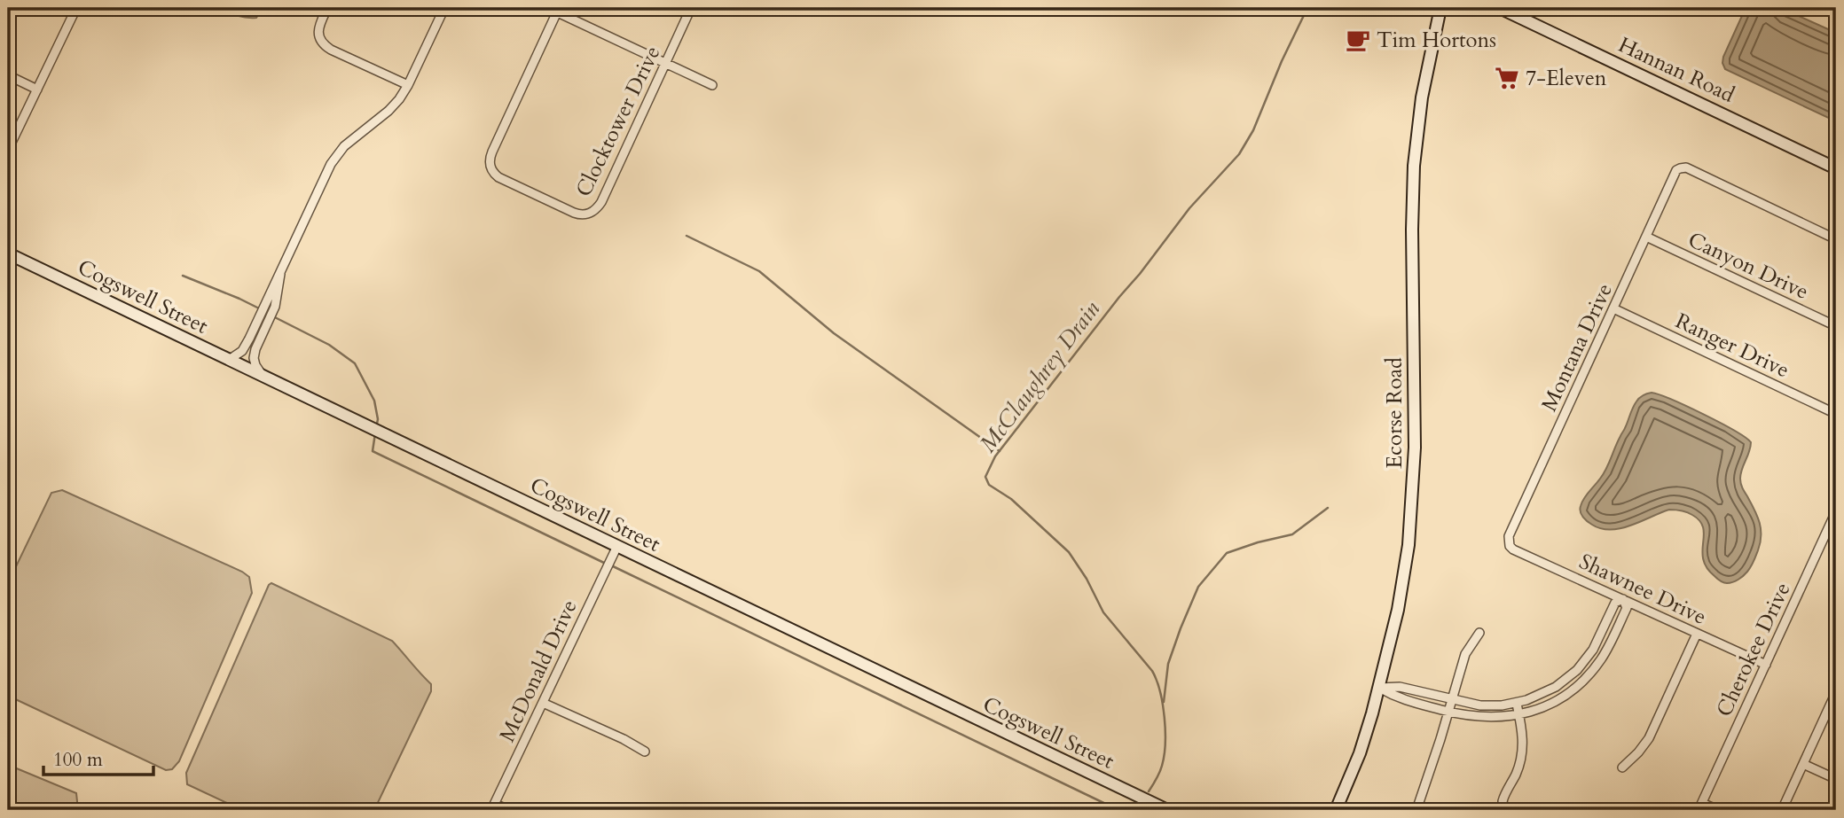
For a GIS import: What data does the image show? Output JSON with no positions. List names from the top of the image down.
{
  "streets": {
    "street": [
      "Hannan Road",
      "Clocktower Drive",
      "Canyon Drive",
      "Cogswell Street",
      "Ranger Drive",
      "Montana Drive",
      "Ecorse Road",
      "Shawnee Drive",
      "Cherokee Drive",
      "McDonald Drive"
    ]
  },
  "crossings": [
    ["Canyon Drive", "Montana Drive"],
    ["Cogswell Street", "McDonald Drive"],
    ["Ranger Drive", "Montana Drive"],
    ["Montana Drive", "Shawnee Drive"],
    ["Shawnee Drive", "Cherokee Drive"]
  ],
  "water": ["McClaughrey Drain"],
  "places": {
    "cafe": ["Tim Hortons"],
    "supermarket": ["7-Eleven"]
  },
  "scale_bar": "100 m"
}
